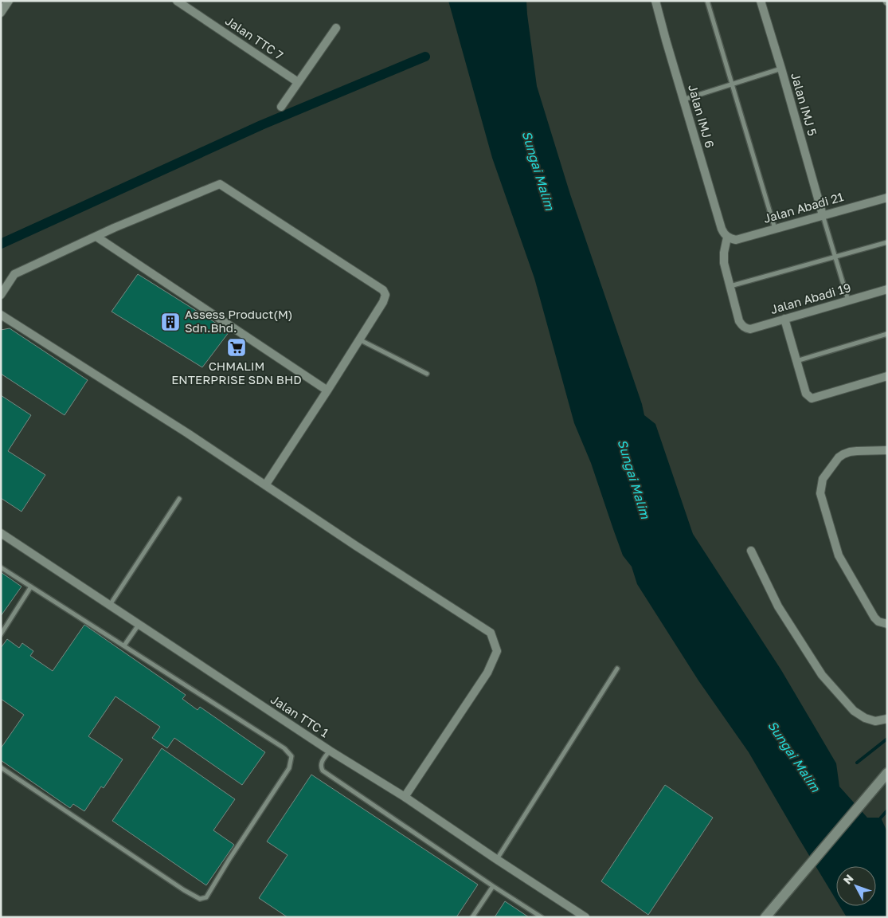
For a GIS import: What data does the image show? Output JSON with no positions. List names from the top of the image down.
{
  "streets": {
    "street": [
      "Jalan TTC 7",
      "Jalan IMJ 5",
      "Jalan IMJ 6",
      "Jalan Abadi 21",
      "Jalan Abadi 19",
      "Jalan TTC 1"
    ]
  },
  "crossings": [
    ["Jalan IMJ 5", "Jalan Abadi 21"],
    ["Jalan IMJ 6", "Jalan Abadi 21"]
  ],
  "water": ["Sungai Malim"],
  "places": {
    "building": ["Assess Product(M) Sdn.Bhd."],
    "supermarket": ["CHMALIM ENTERPRISE SDN BHD"]
  },
  "north": "top left"
}
